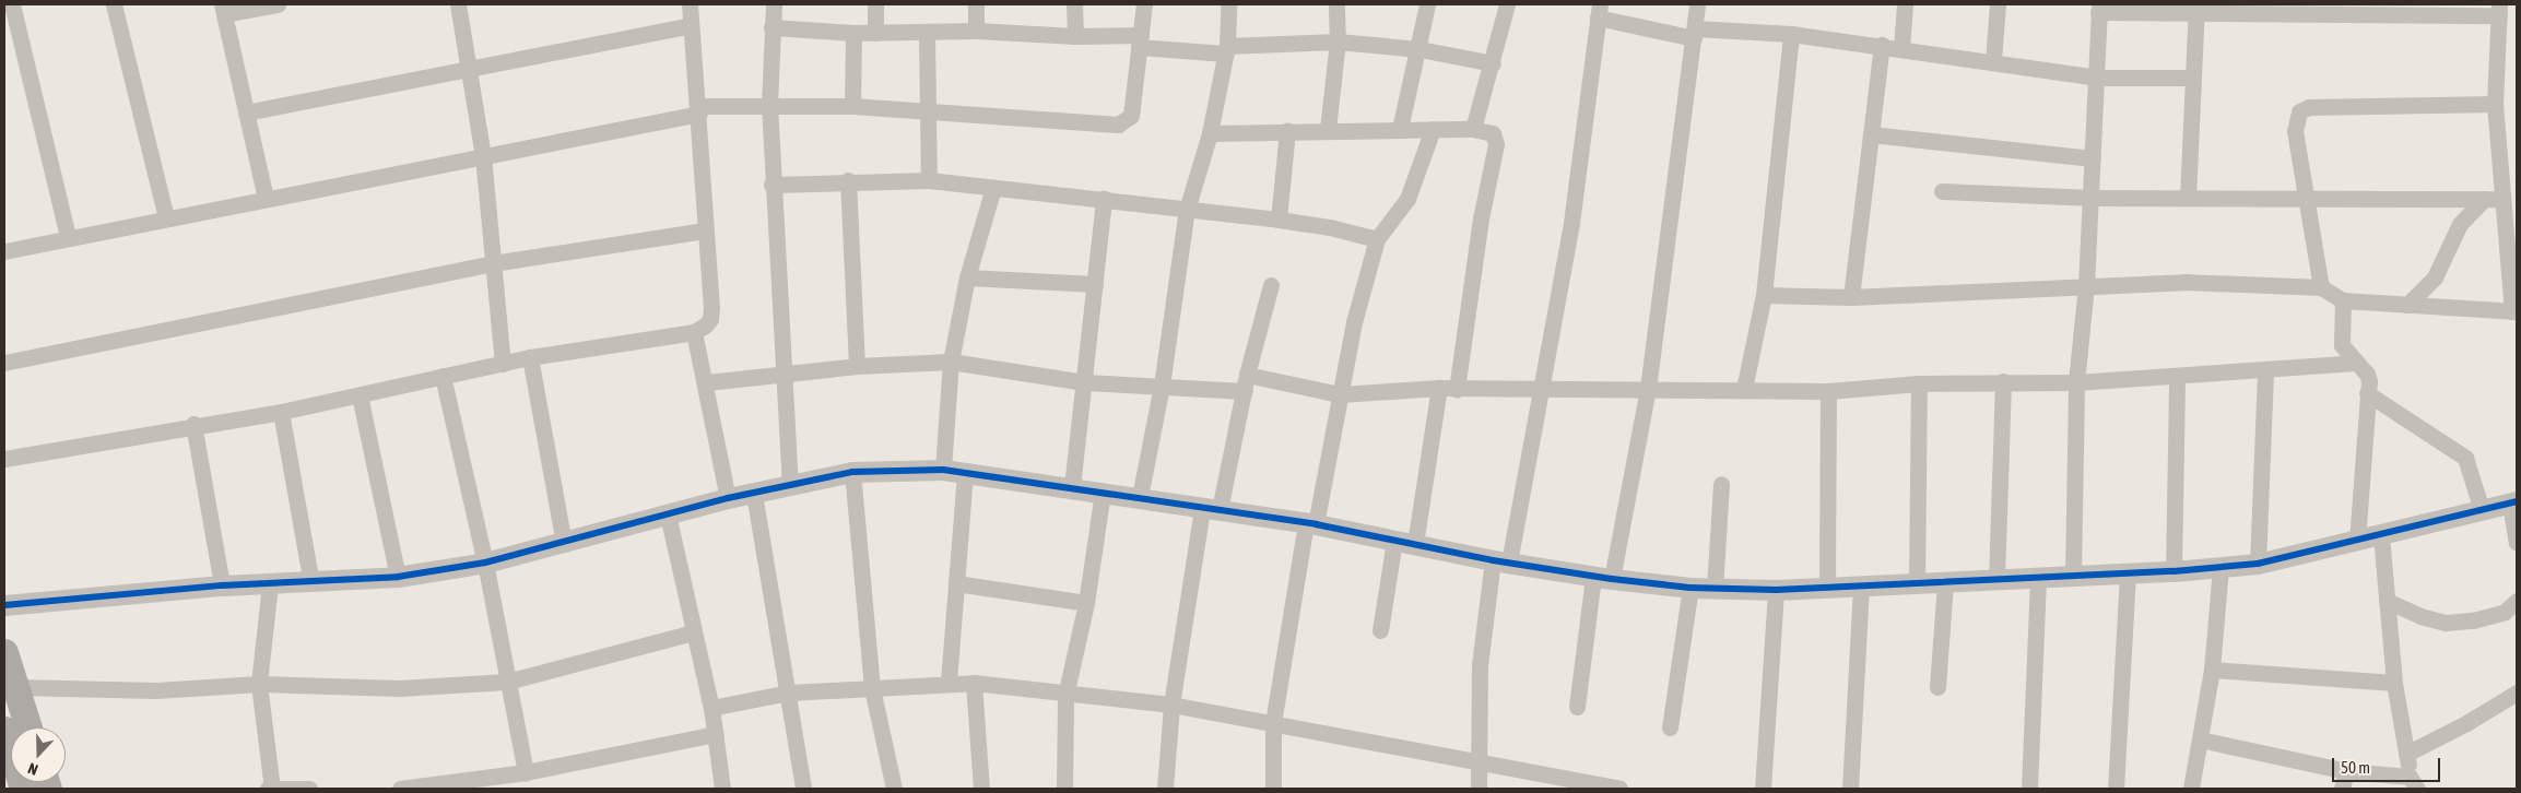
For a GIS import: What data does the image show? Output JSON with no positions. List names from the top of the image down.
{
  "scale_bar": "50 m",
  "north": "bottom"
}
